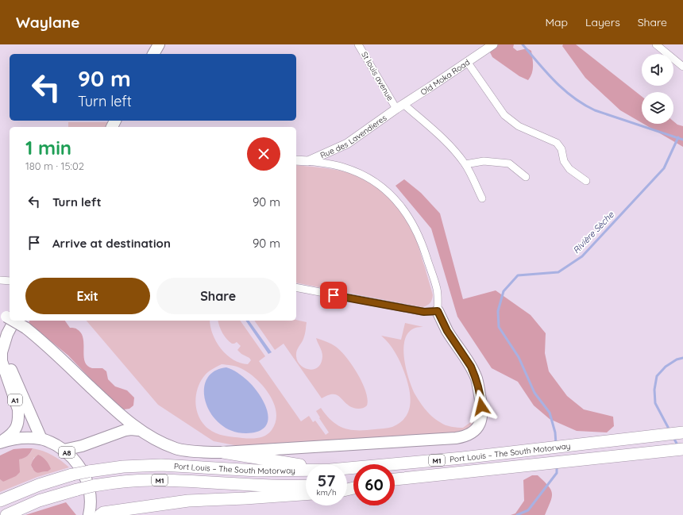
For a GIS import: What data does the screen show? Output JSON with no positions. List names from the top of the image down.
{
  "streets": {
    "highway": ["Port Louis – The South Motorway", "M1"],
    "main road": ["A1", "A8"],
    "street": ["St louis avenue", "Old Moka Road", "Rue des Lavendieres"]
  },
  "crossings": [
    ["St louis avenue", "Old Moka Road"],
    ["St louis avenue", "Rue des Lavendieres"],
    ["Old Moka Road", "Rue des Lavendieres"],
    ["A1", "A8"]
  ],
  "water": ["Rivière Sèche"],
  "page": {
    "header": "Waylane",
    "nav": ["Map", "Layers", "Share"],
    "turn": ["90 m", "Turn left"],
    "heading": ["1 min", "180 m · 15:02"],
    "list": [
      {
        "name": "Turn left",
        "value": "90 m"
      },
      {
        "name": "Arrive at destination",
        "value": "90 m"
      }
    ],
    "buttons": ["Exit", "Share"],
    "speed": "57 km/h",
    "limit": "60"
  }
}
